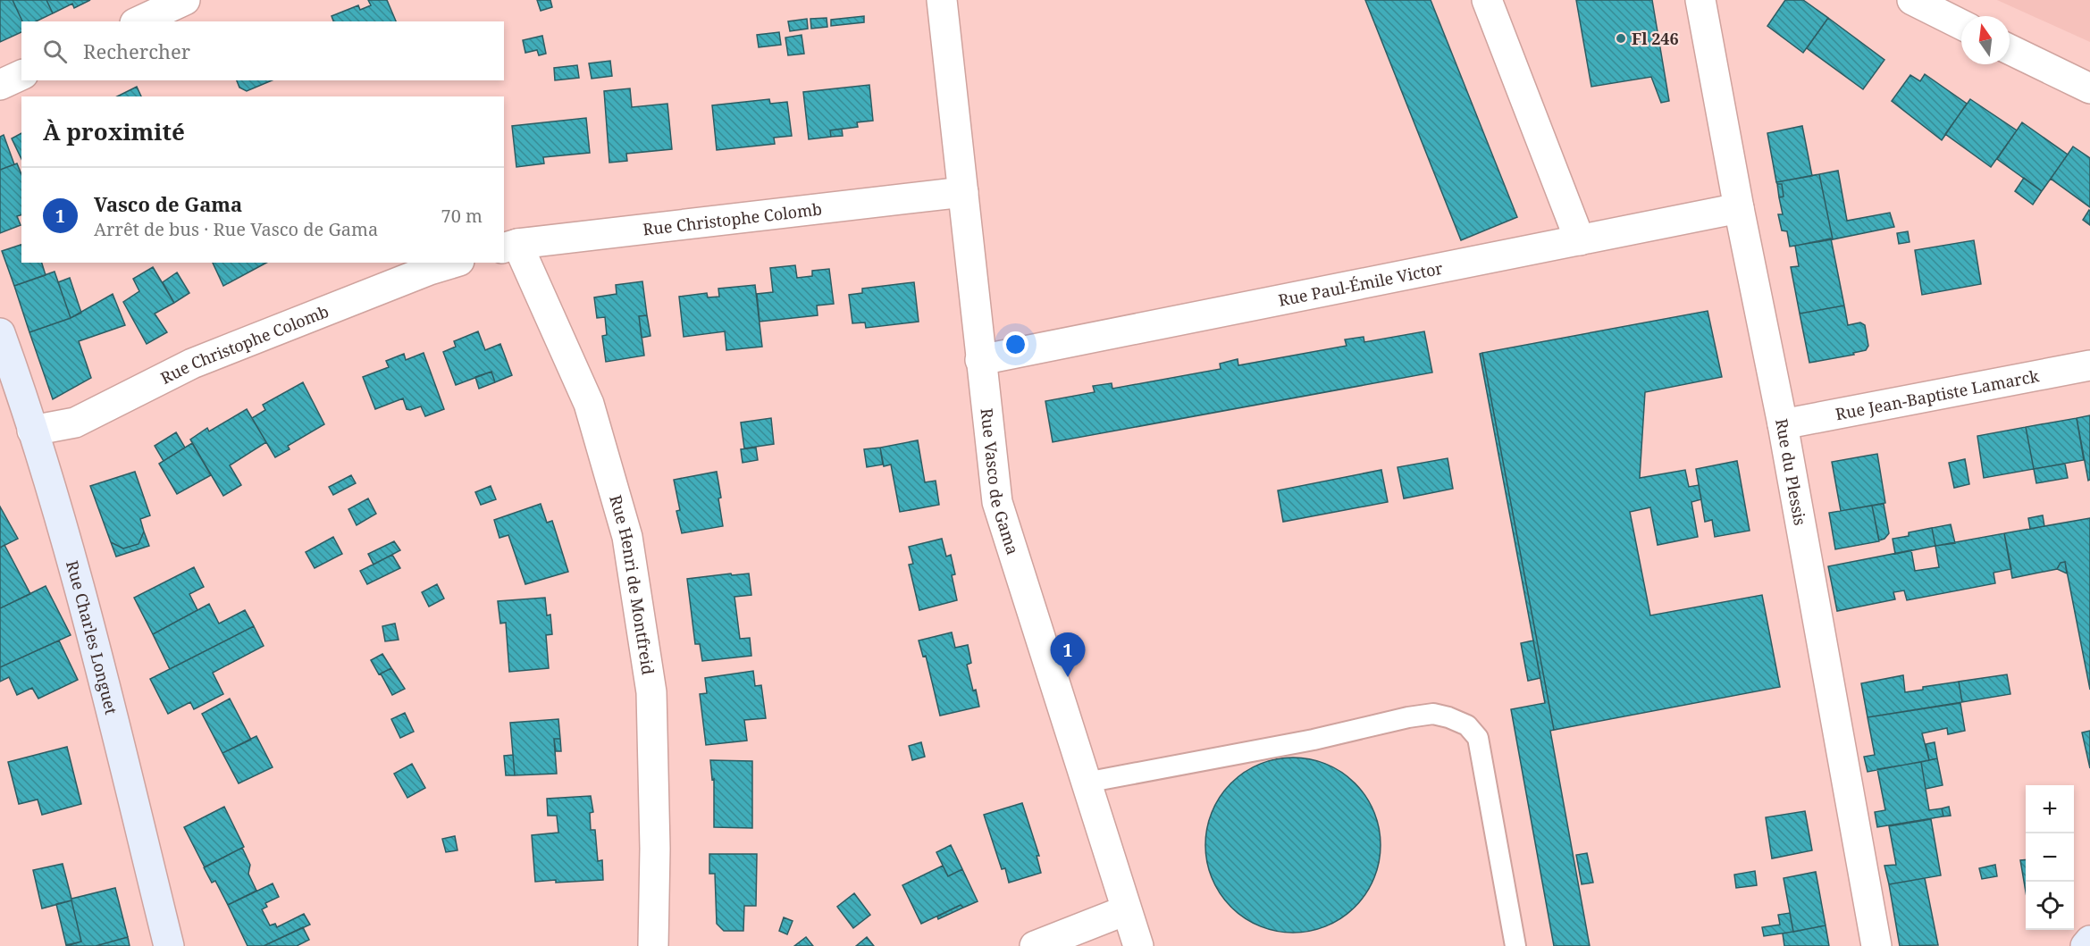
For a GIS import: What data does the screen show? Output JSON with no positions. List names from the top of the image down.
{
  "streets": {
    "street": [
      "Rue Christophe Colomb",
      "Rue Paul-Émile Victor",
      "Rue Jean-Baptiste Lamarck",
      "Rue du Plessis",
      "Rue Vasco de Gama",
      "Rue Henri de Montfreid",
      "Rue Charles Longuet"
    ]
  },
  "crossings": [
    ["Rue Christophe Colomb", "Rue Vasco de Gama"],
    ["Rue Christophe Colomb", "Rue Henri de Montfreid"],
    ["Rue Christophe Colomb", "Rue Charles Longuet"],
    ["Rue Paul-Émile Victor", "Rue du Plessis"],
    ["Rue Paul-Émile Victor", "Rue Vasco de Gama"],
    ["Rue Jean-Baptiste Lamarck", "Rue du Plessis"]
  ],
  "places": ["Fl 246"],
  "north": "top",
  "page": {
    "search": "Rechercher",
    "heading": "À proximité",
    "list": [
      {
        "mark": "1",
        "name": "Vasco de Gama",
        "note": "Arrêt de bus · Rue Vasco de Gama",
        "value": "70 m"
      }
    ],
    "pins": "1",
    "map_buttons": ["+", "−"]
  }
}
